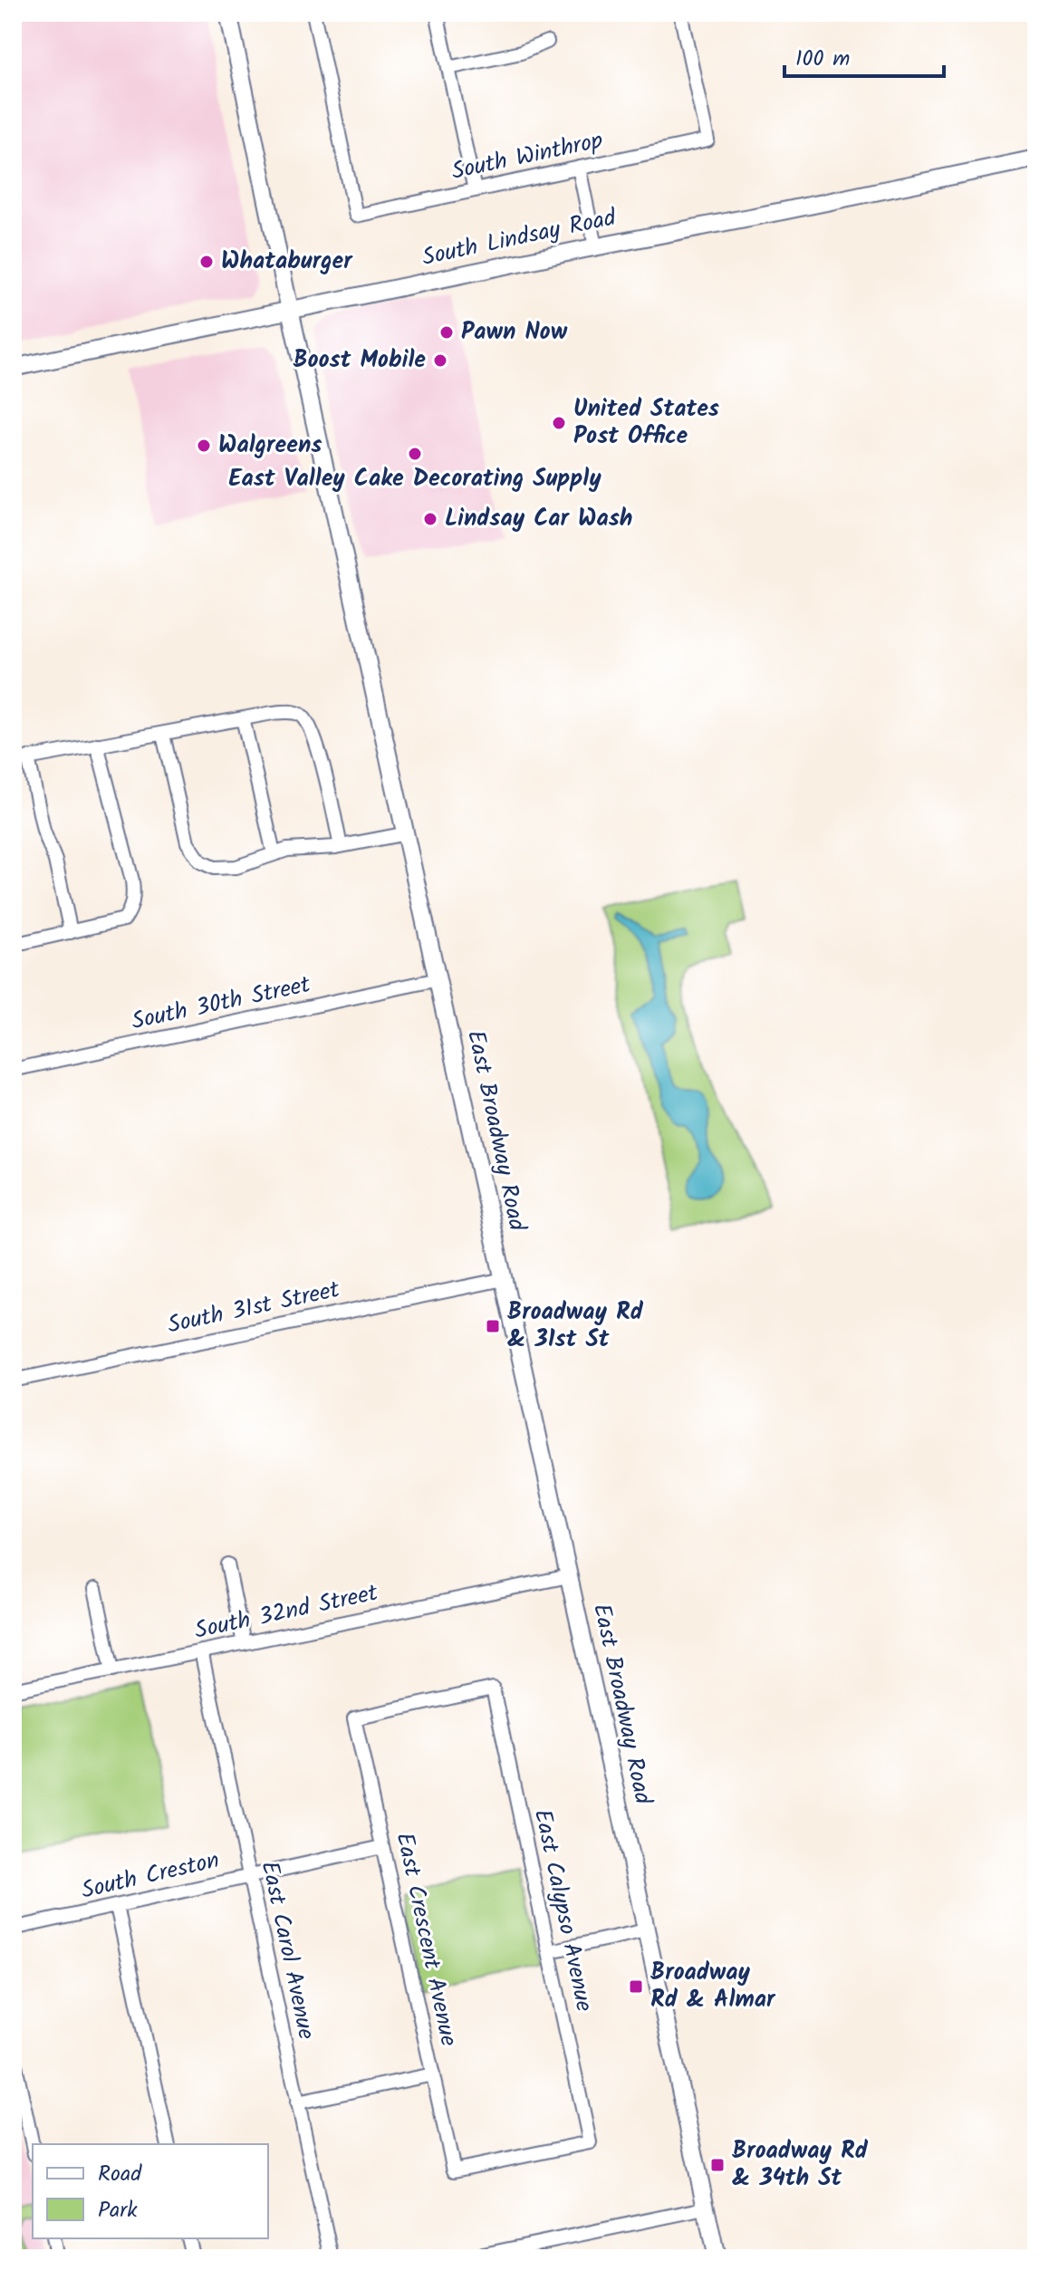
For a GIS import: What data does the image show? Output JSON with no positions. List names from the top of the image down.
{
  "streets": {
    "main road": ["South Lindsay Road", "East Broadway Road"],
    "street": [
      "South Winthrop",
      "South 30th Street",
      "South 31st Street",
      "South 32nd Street",
      "South Creston",
      "East Calypso Avenue",
      "East Crescent Avenue",
      "East Carol Avenue"
    ]
  },
  "crossings": [
    ["South Lindsay Road", "East Broadway Road"],
    ["South 30th Street", "East Broadway Road"],
    ["East Broadway Road", "South 31st Street"],
    ["East Broadway Road", "South 32nd Street"],
    ["South 32nd Street", "East Carol Avenue"],
    ["South Creston", "East Crescent Avenue"],
    ["South Creston", "East Carol Avenue"],
    ["East Calypso Avenue", "East Crescent Avenue"]
  ],
  "places": {
    "other": [
      "Whataburger",
      "Pawn Now",
      "Boost Mobile",
      "United States Post Office",
      "Walgreens",
      "East Valley Cake Decorating Supply",
      "Lindsay Car Wash"
    ],
    "transit": ["Broadway Rd & 31st St", "Broadway Rd & Almar", "Broadway Rd & 34th St"]
  },
  "legend": ["Road", "Park"],
  "scale_bar": "100 m"
}
